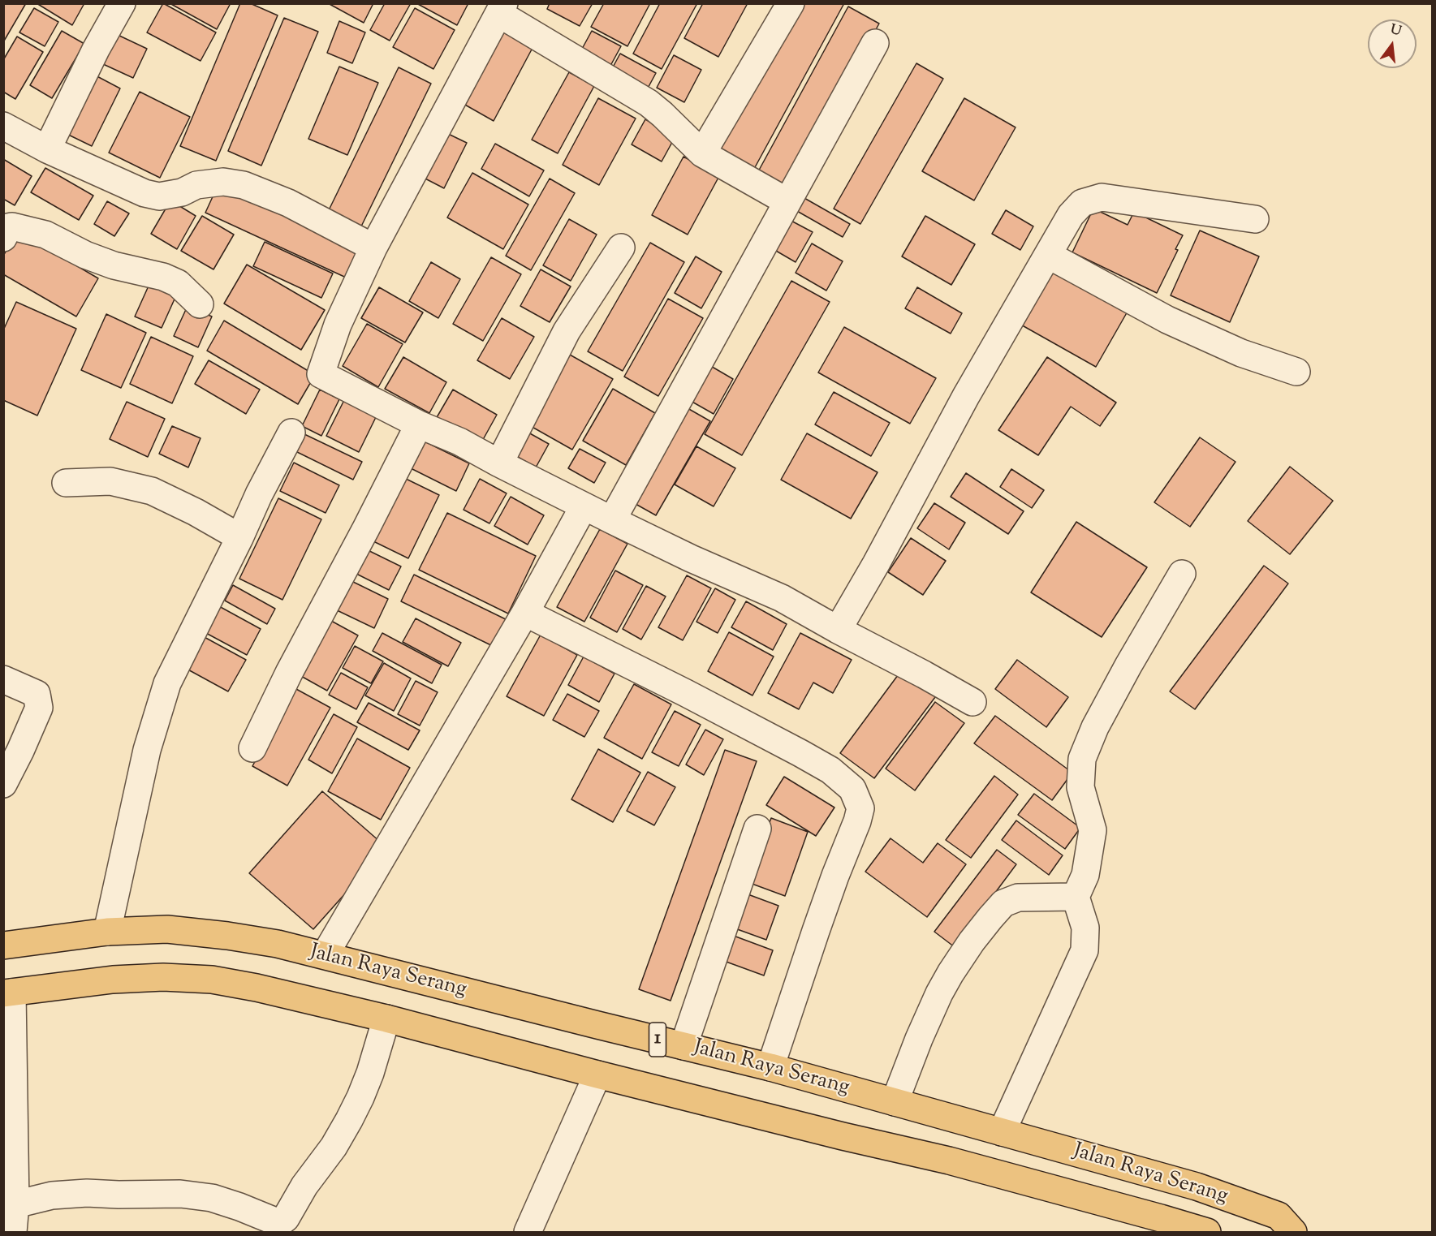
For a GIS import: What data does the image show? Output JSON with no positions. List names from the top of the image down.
{
  "streets": {
    "highway": ["Jalan Raya Serang", "1"]
  },
  "north": "top"
}
